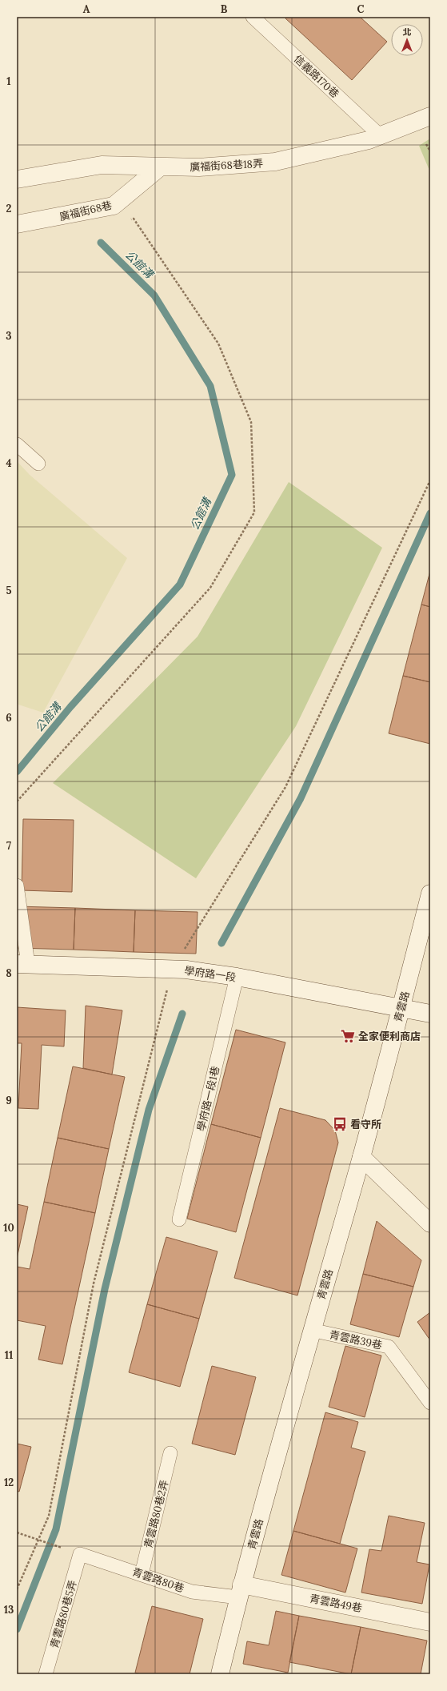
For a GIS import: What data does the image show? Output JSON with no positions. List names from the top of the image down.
{
  "streets": {
    "street": [
      "廣福街68巷18弄",
      "廣福街68巷",
      "學府路一段",
      "青雲路",
      "青雲路49巷"
    ],
    "lane": [
      "信義路170巷",
      "學府路一段1巷",
      "青雲路39巷",
      "青雲路80巷2弄",
      "青雲路80巷",
      "青雲路80巷5弄"
    ]
  },
  "crossings": [
    ["信義路170巷", "廣福街68巷18弄"],
    ["廣福街68巷18弄", "廣福街68巷"],
    ["學府路一段", "青雲路"],
    ["學府路一段", "學府路一段1巷"],
    ["青雲路", "青雲路39巷"],
    ["青雲路", "青雲路80巷"],
    ["青雲路", "青雲路49巷"],
    ["青雲路80巷2弄", "青雲路80巷"],
    ["青雲路80巷", "青雲路49巷"],
    ["青雲路80巷", "青雲路80巷5弄"]
  ],
  "water": ["公館溝"],
  "places": {
    "supermarket": ["全家便利商店"],
    "bus stop": ["看守所"]
  },
  "north": "top",
  "grid": {
    "columns": ["A", "B", "C"],
    "rows": [
      "1",
      "2",
      "3",
      "4",
      "5",
      "6",
      "7",
      "8",
      "9",
      "10",
      "11",
      "12",
      "13"
    ]
  }
}
